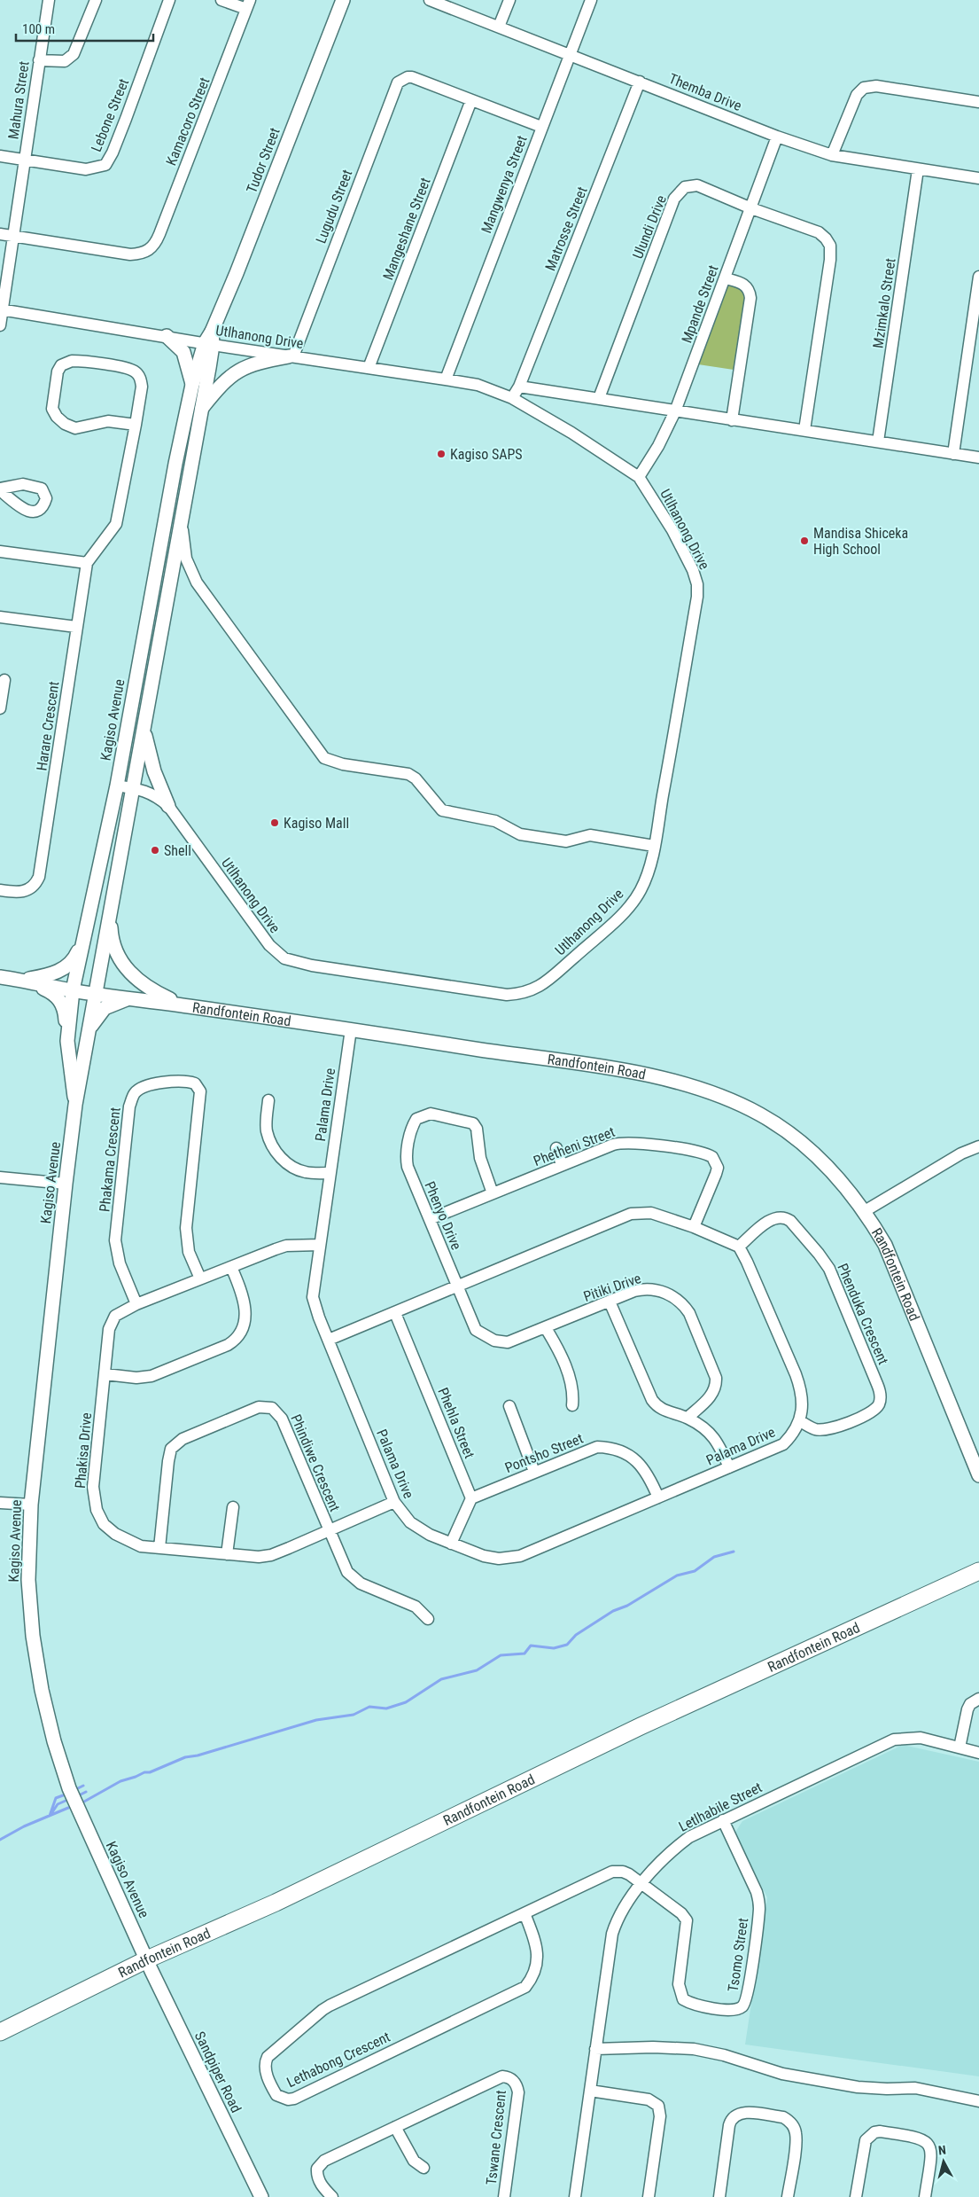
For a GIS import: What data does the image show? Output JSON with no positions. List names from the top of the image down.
{
  "streets": {
    "main road": ["Randfontein Road"],
    "street": [
      "Themba Drive",
      "Mahura Street",
      "Lebone Street",
      "Kamacoro Street",
      "Tudor Street",
      "Mangwenya Street",
      "Lugudu Street",
      "Ulundi Drive",
      "Mangeshane Street",
      "Matrosse Street",
      "Mzimkalo Street",
      "Mpande Street",
      "Utlhanong Drive",
      "Kagiso Avenue",
      "Harare Crescent",
      "Palama Drive",
      "Phetheni Street",
      "Phakama Crescent",
      "Phenyo Drive",
      "Pitiki Drive",
      "Phenduka Crescent",
      "Phehla Street",
      "Phakisa Drive",
      "Pontsho Street",
      "Phindiwe Crescent",
      "Letlhabile Street",
      "Tsomo Street",
      "Lethabong Crescent",
      "Sandpiper Road",
      "Tswane Crescent"
    ]
  },
  "crossings": [
    ["Themba Drive", "Mangwenya Street"],
    ["Themba Drive", "Matrosse Street"],
    ["Themba Drive", "Mzimkalo Street"],
    ["Themba Drive", "Mpande Street"],
    ["Mahura Street", "Lebone Street"],
    ["Mahura Street", "Kamacoro Street"],
    ["Mahura Street", "Utlhanong Drive"],
    ["Tudor Street", "Utlhanong Drive"],
    ["Tudor Street", "Kagiso Avenue"],
    ["Mangwenya Street", "Utlhanong Drive"],
    ["Lugudu Street", "Mangeshane Street"],
    ["Lugudu Street", "Utlhanong Drive"],
    ["Ulundi Drive", "Mpande Street"],
    ["Mangeshane Street", "Utlhanong Drive"],
    ["Mpande Street", "Utlhanong Drive"],
    ["Utlhanong Drive", "Kagiso Avenue"],
    ["Kagiso Avenue", "Randfontein Road"],
    ["Kagiso Avenue", "Sandpiper Road"],
    ["Randfontein Road", "Palama Drive"],
    ["Randfontein Road", "Sandpiper Road"],
    ["Palama Drive", "Phenduka Crescent"],
    ["Palama Drive", "Phakisa Drive"],
    ["Palama Drive", "Pontsho Street"],
    ["Phetheni Street", "Phenyo Drive"],
    ["Phakama Crescent", "Phakisa Drive"],
    ["Phenyo Drive", "Pitiki Drive"],
    ["Phehla Street", "Pontsho Street"],
    ["Phakisa Drive", "Phindiwe Crescent"],
    ["Letlhabile Street", "Tsomo Street"],
    ["Letlhabile Street", "Lethabong Crescent"],
    ["Tsomo Street", "Lethabong Crescent"]
  ],
  "places": [
    "Kagiso SAPS",
    "Mandisa Shiceka High School",
    "Kagiso Mall",
    "Shell"
  ],
  "scale_bar": "100 m",
  "north": "top"
}
